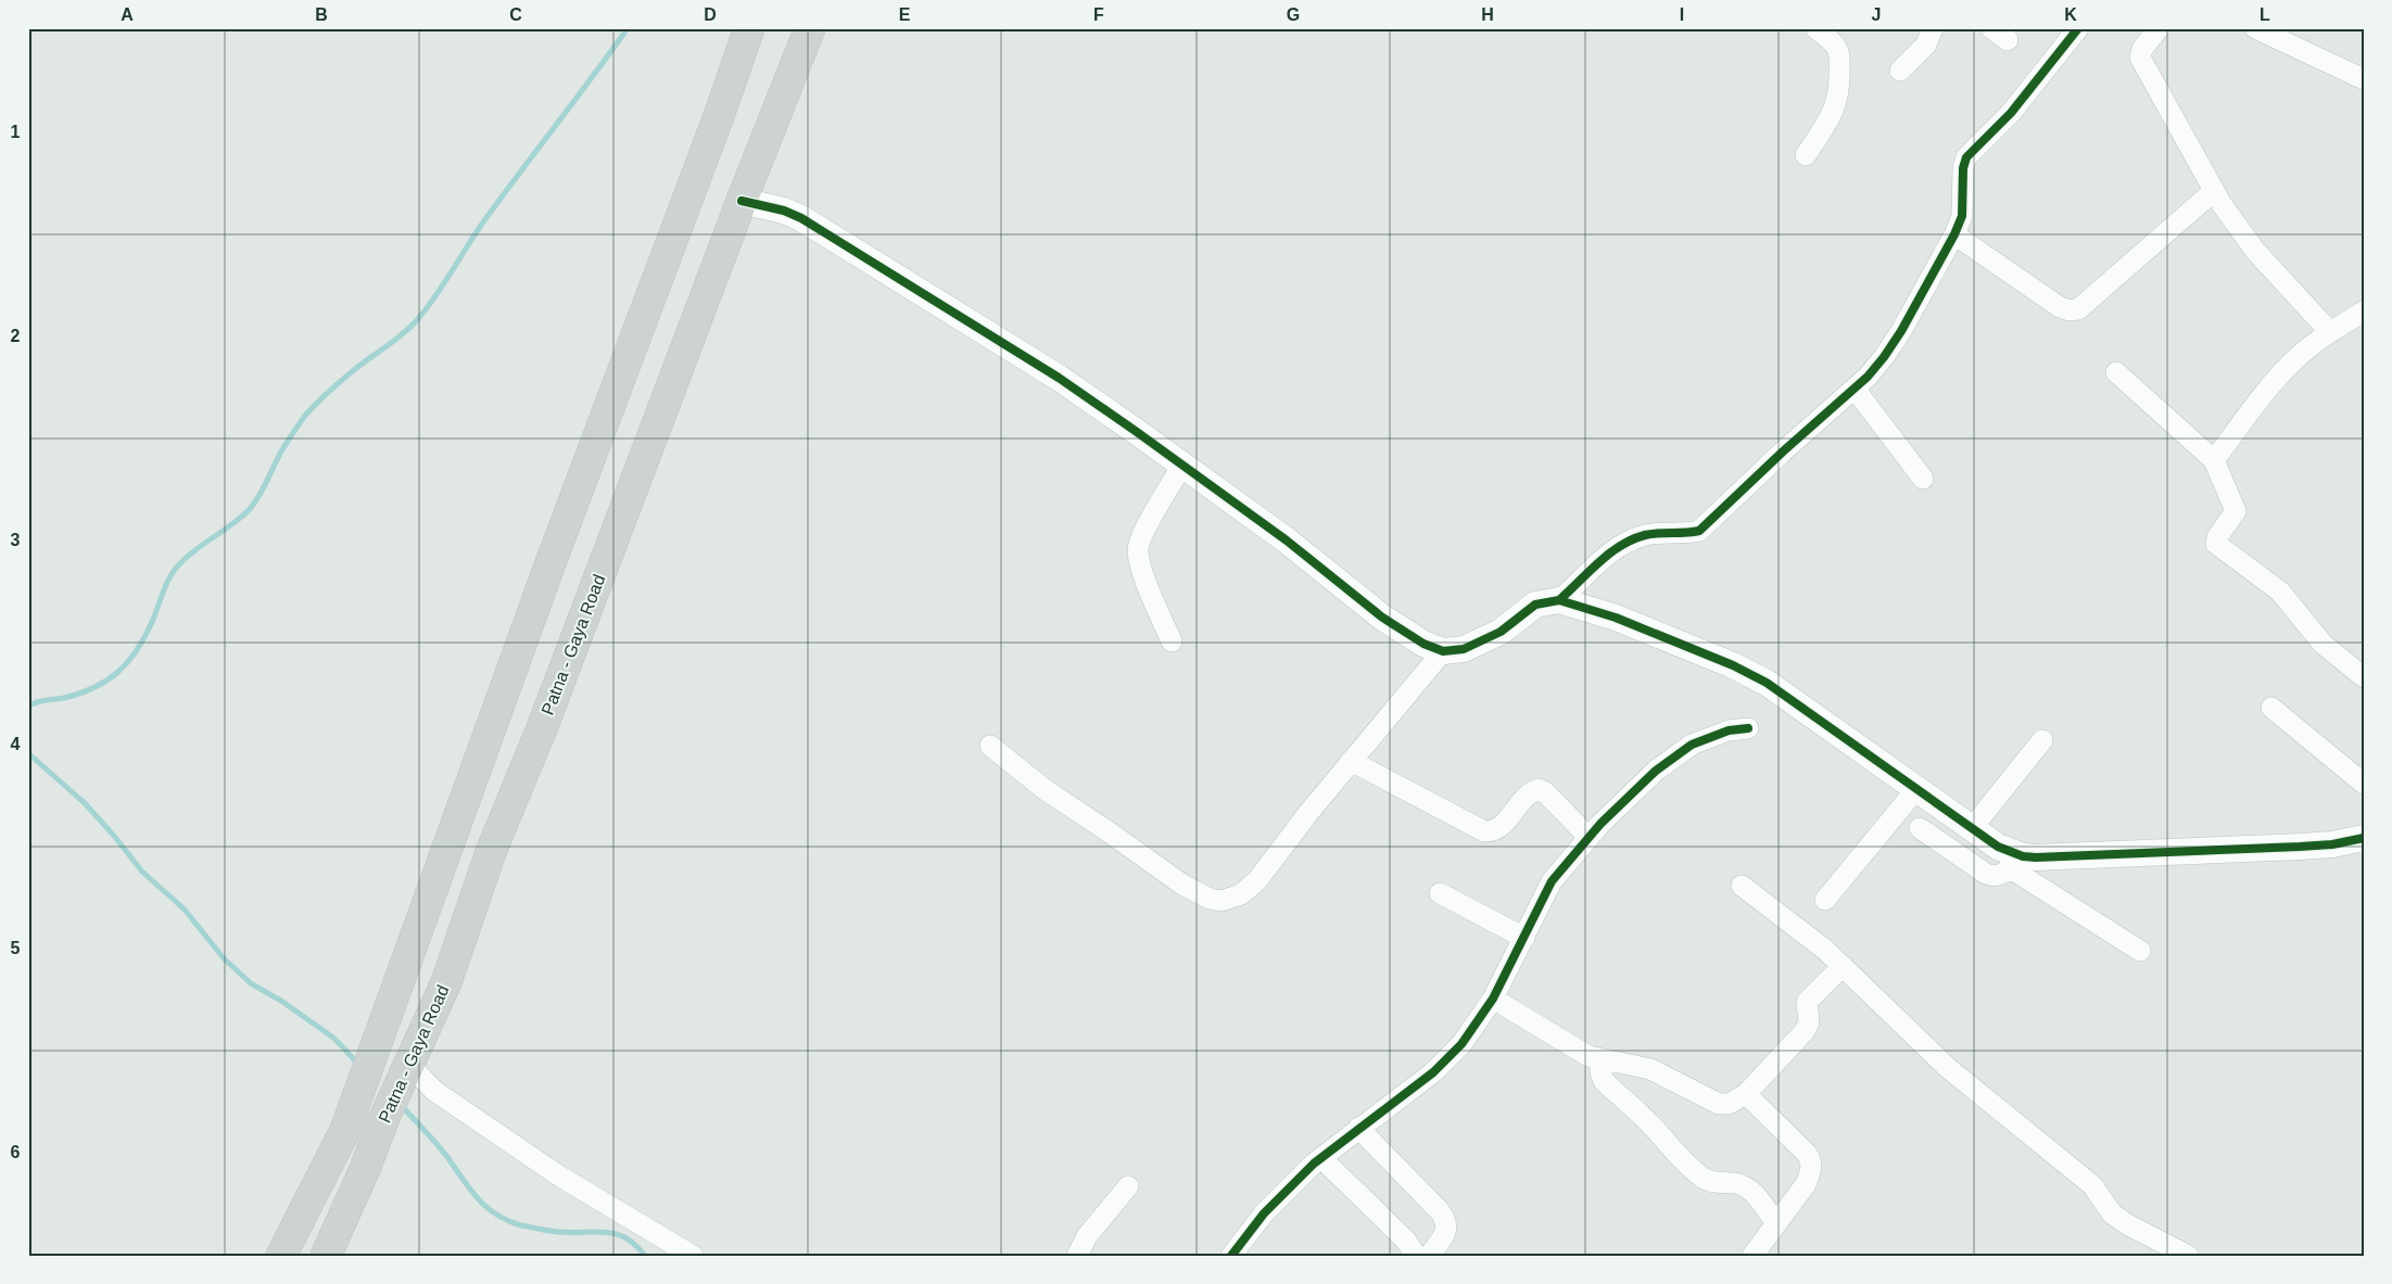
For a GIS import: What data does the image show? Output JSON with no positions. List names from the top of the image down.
{
  "streets": {
    "main road": ["Patna - Gaya Road"]
  },
  "grid": {
    "columns": [
      "A",
      "B",
      "C",
      "D",
      "E",
      "F",
      "G",
      "H",
      "I",
      "J",
      "K",
      "L"
    ],
    "rows": [
      "1",
      "2",
      "3",
      "4",
      "5",
      "6"
    ]
  }
}
